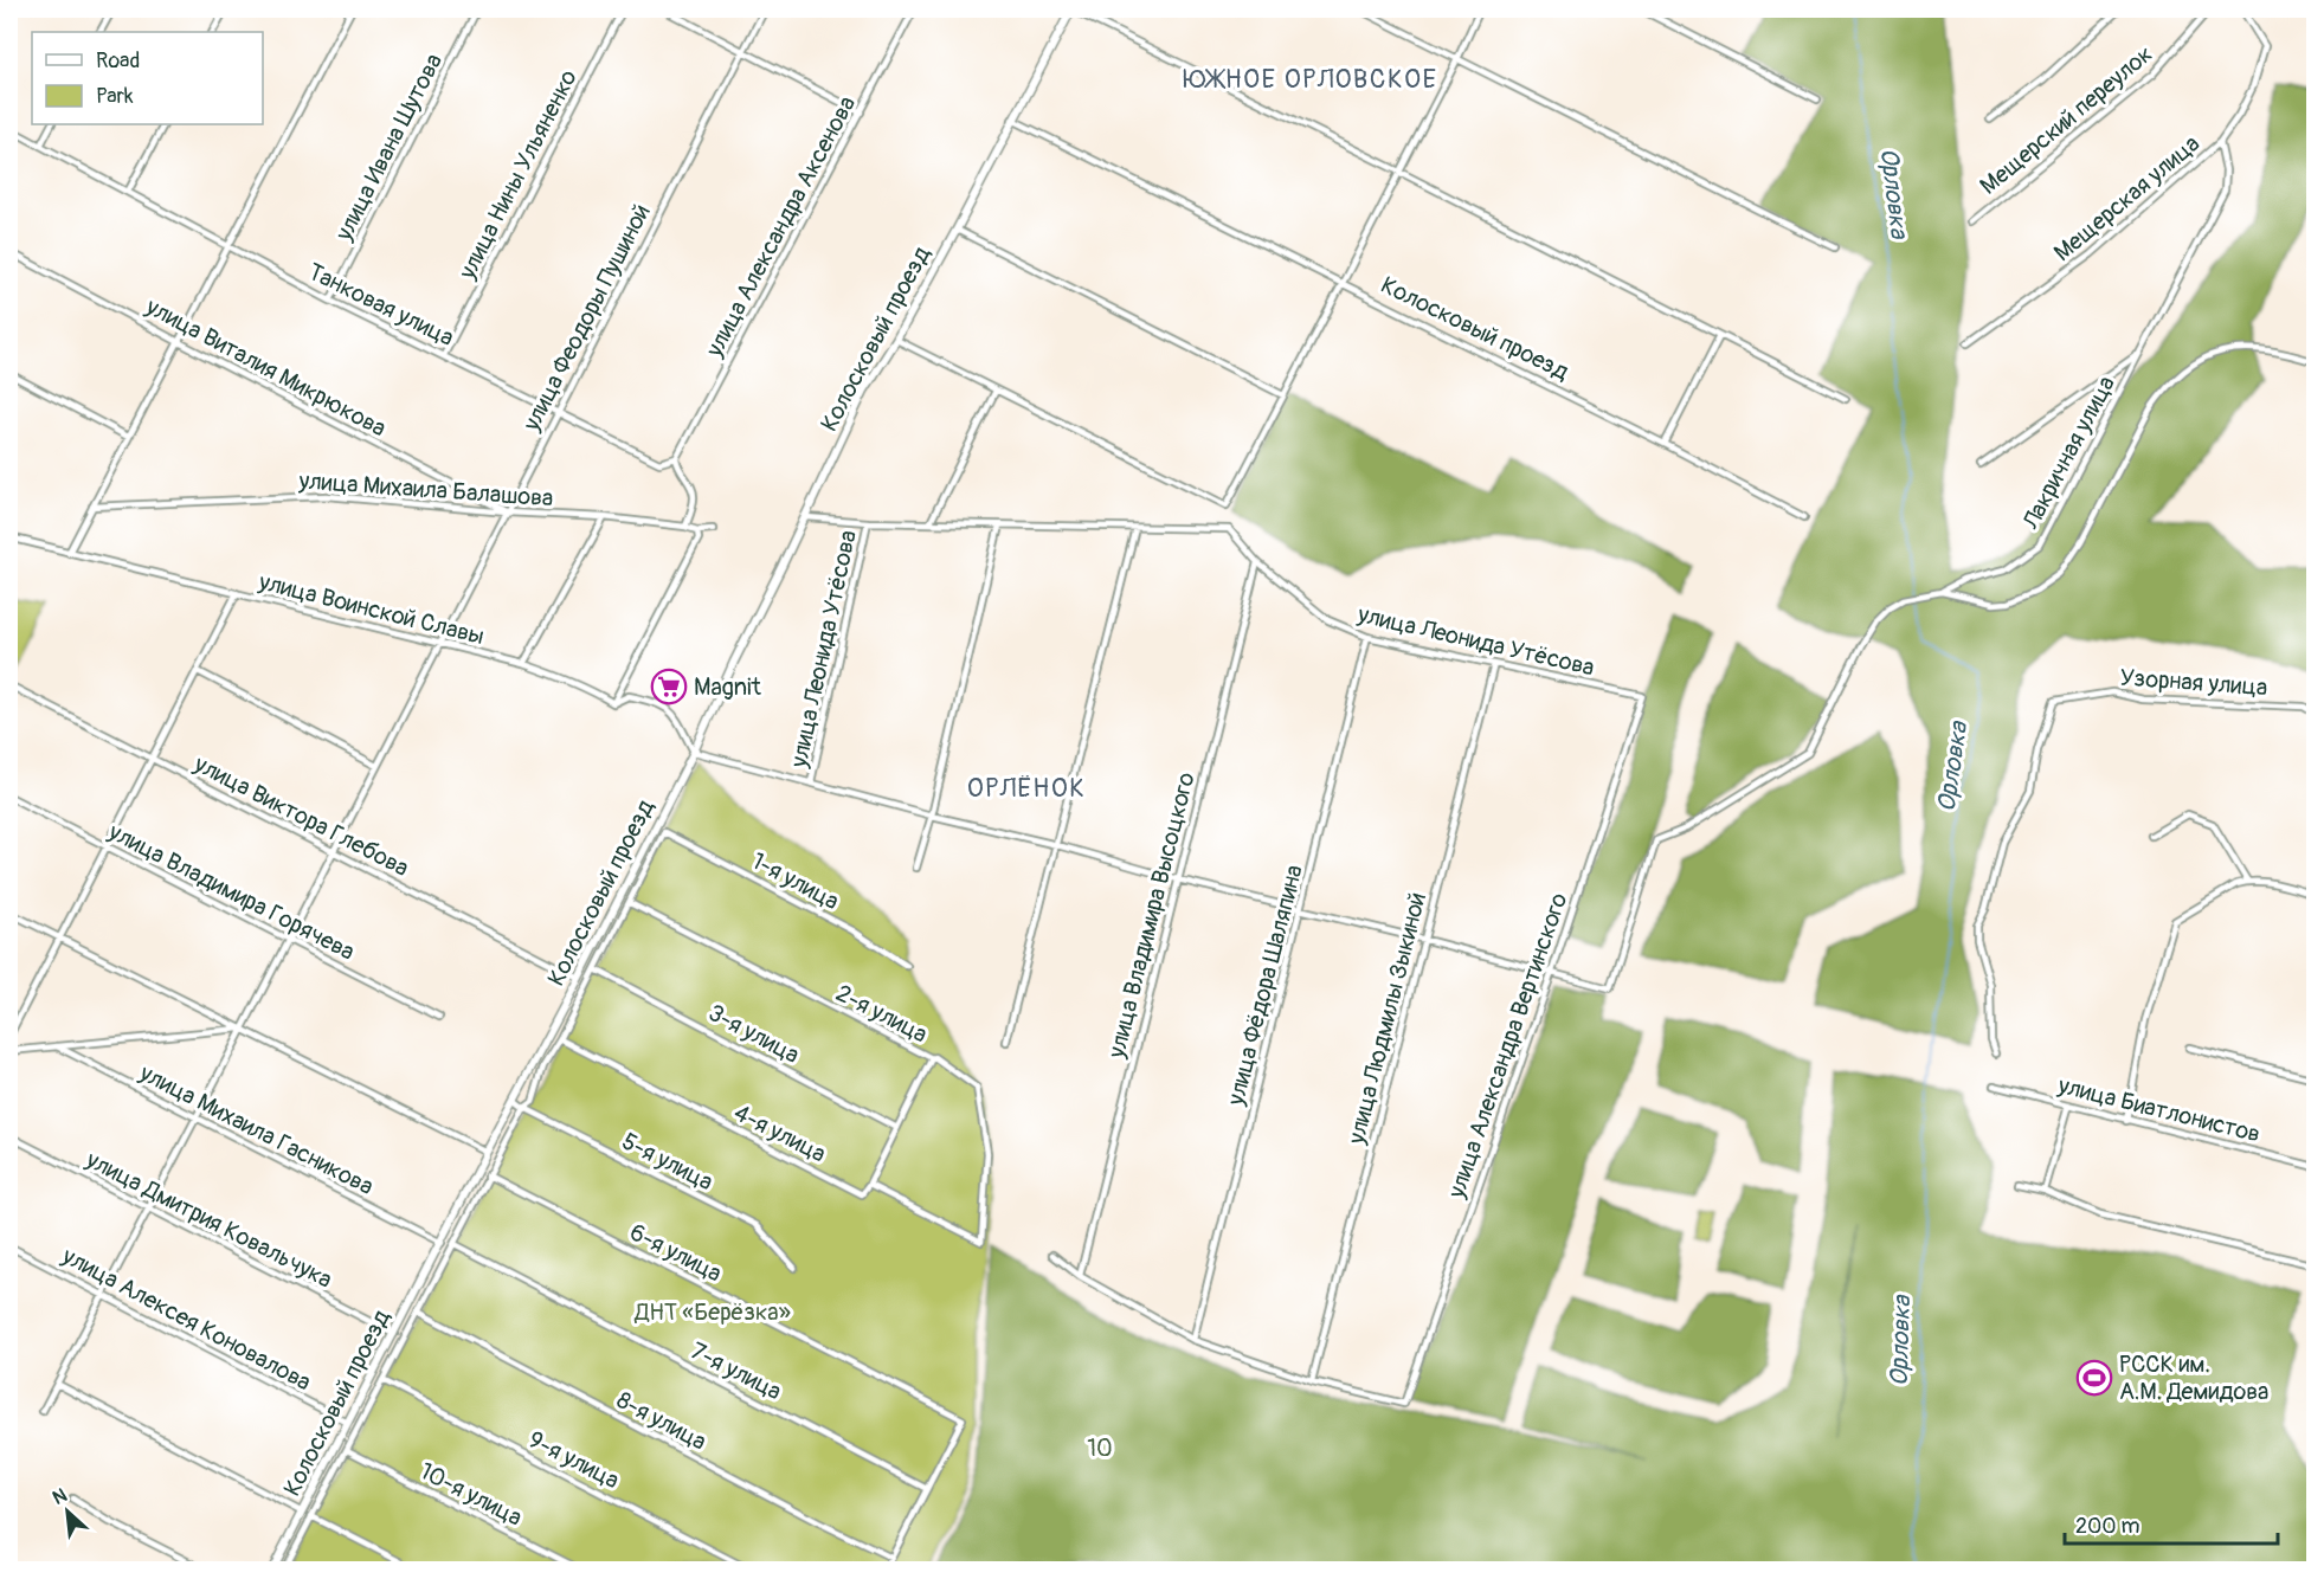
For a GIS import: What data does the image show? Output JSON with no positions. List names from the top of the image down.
{
  "streets": {
    "street": [
      "Мещерский переулок",
      "улица Ивана Шутова",
      "улица Нины Ульяненко",
      "Мещерская улица",
      "улица Александра Аксенова",
      "Танковая улица",
      "улица Феодоры Пушиной",
      "Колосковый проезд",
      "улица Виталия Микрюкова",
      "Лакричная улица",
      "улица Михаила Балашова",
      "улица Воинской Славы",
      "улица Леонида Утёсова",
      "Узорная улица",
      "улица Виктора Глебова",
      "1-я улица",
      "улица Владимира Горячева",
      "улица Владимира Высоцкого",
      "улица Фёдора Шаляпина",
      "2-я улица",
      "улица Людмилы Зыкиной",
      "3-я улица",
      "улица Александра Вертинского",
      "улица Биатлонистов",
      "улица Михаила Гасникова",
      "4-я улица",
      "5-я улица",
      "улица Дмитрия Ковальчука",
      "6-я улица",
      "улица Алексея Коновалова",
      "7-я улица",
      "8-я улица",
      "9-я улица",
      "10-я улица"
    ]
  },
  "crossings": [
    ["улица Ивана Шутова", "Танковая улица"],
    ["улица Нины Ульяненко", "Танковая улица"],
    ["Мещерская улица", "Лакричная улица"],
    ["улица Александра Аксенова", "Танковая улица"],
    ["Танковая улица", "улица Феодоры Пушиной"],
    ["улица Феодоры Пушиной", "улица Виталия Микрюкова"],
    ["улица Феодоры Пушиной", "улица Михаила Балашова"],
    ["улица Феодоры Пушиной", "улица Воинской Славы"],
    ["улица Феодоры Пушиной", "улица Виктора Глебова"],
    ["улица Феодоры Пушиной", "улица Владимира Горячева"],
    ["улица Феодоры Пушиной", "улица Михаила Гасникова"],
    ["улица Феодоры Пушиной", "улица Дмитрия Ковальчука"],
    ["улица Феодоры Пушиной", "улица Алексея Коновалова"],
    ["Колосковый проезд", "улица Леонида Утёсова"],
    ["Колосковый проезд", "улица Виктора Глебова"],
    ["Колосковый проезд", "улица Михаила Гасникова"],
    ["Колосковый проезд", "5-я улица"],
    ["Колосковый проезд", "улица Дмитрия Ковальчука"],
    ["Колосковый проезд", "улица Алексея Коновалова"],
    ["улица Виталия Микрюкова", "улица Михаила Балашова"],
    ["улица Леонида Утёсова", "улица Владимира Высоцкого"],
    ["улица Леонида Утёсова", "улица Фёдора Шаляпина"],
    ["улица Леонида Утёсова", "улица Людмилы Зыкиной"],
    ["улица Леонида Утёсова", "улица Александра Вертинского"],
    ["1-я улица", "2-я улица"],
    ["2-я улица", "4-я улица"],
    ["улица Людмилы Зыкиной", "улица Александра Вертинского"],
    ["6-я улица", "7-я улица"]
  ],
  "districts": ["ЮЖНОЕ ОРЛОВСКОЕ", "ОРЛЁНОК"],
  "water": ["Орловка"],
  "parks": ["ДНТ «Берёзка»", "10"],
  "places": {
    "supermarket": ["Magnit"],
    "sports": ["РССК им. А.М. Демидова"]
  },
  "legend": ["Road", "Park"],
  "scale_bar": "200 m",
  "north": "top left"
}
